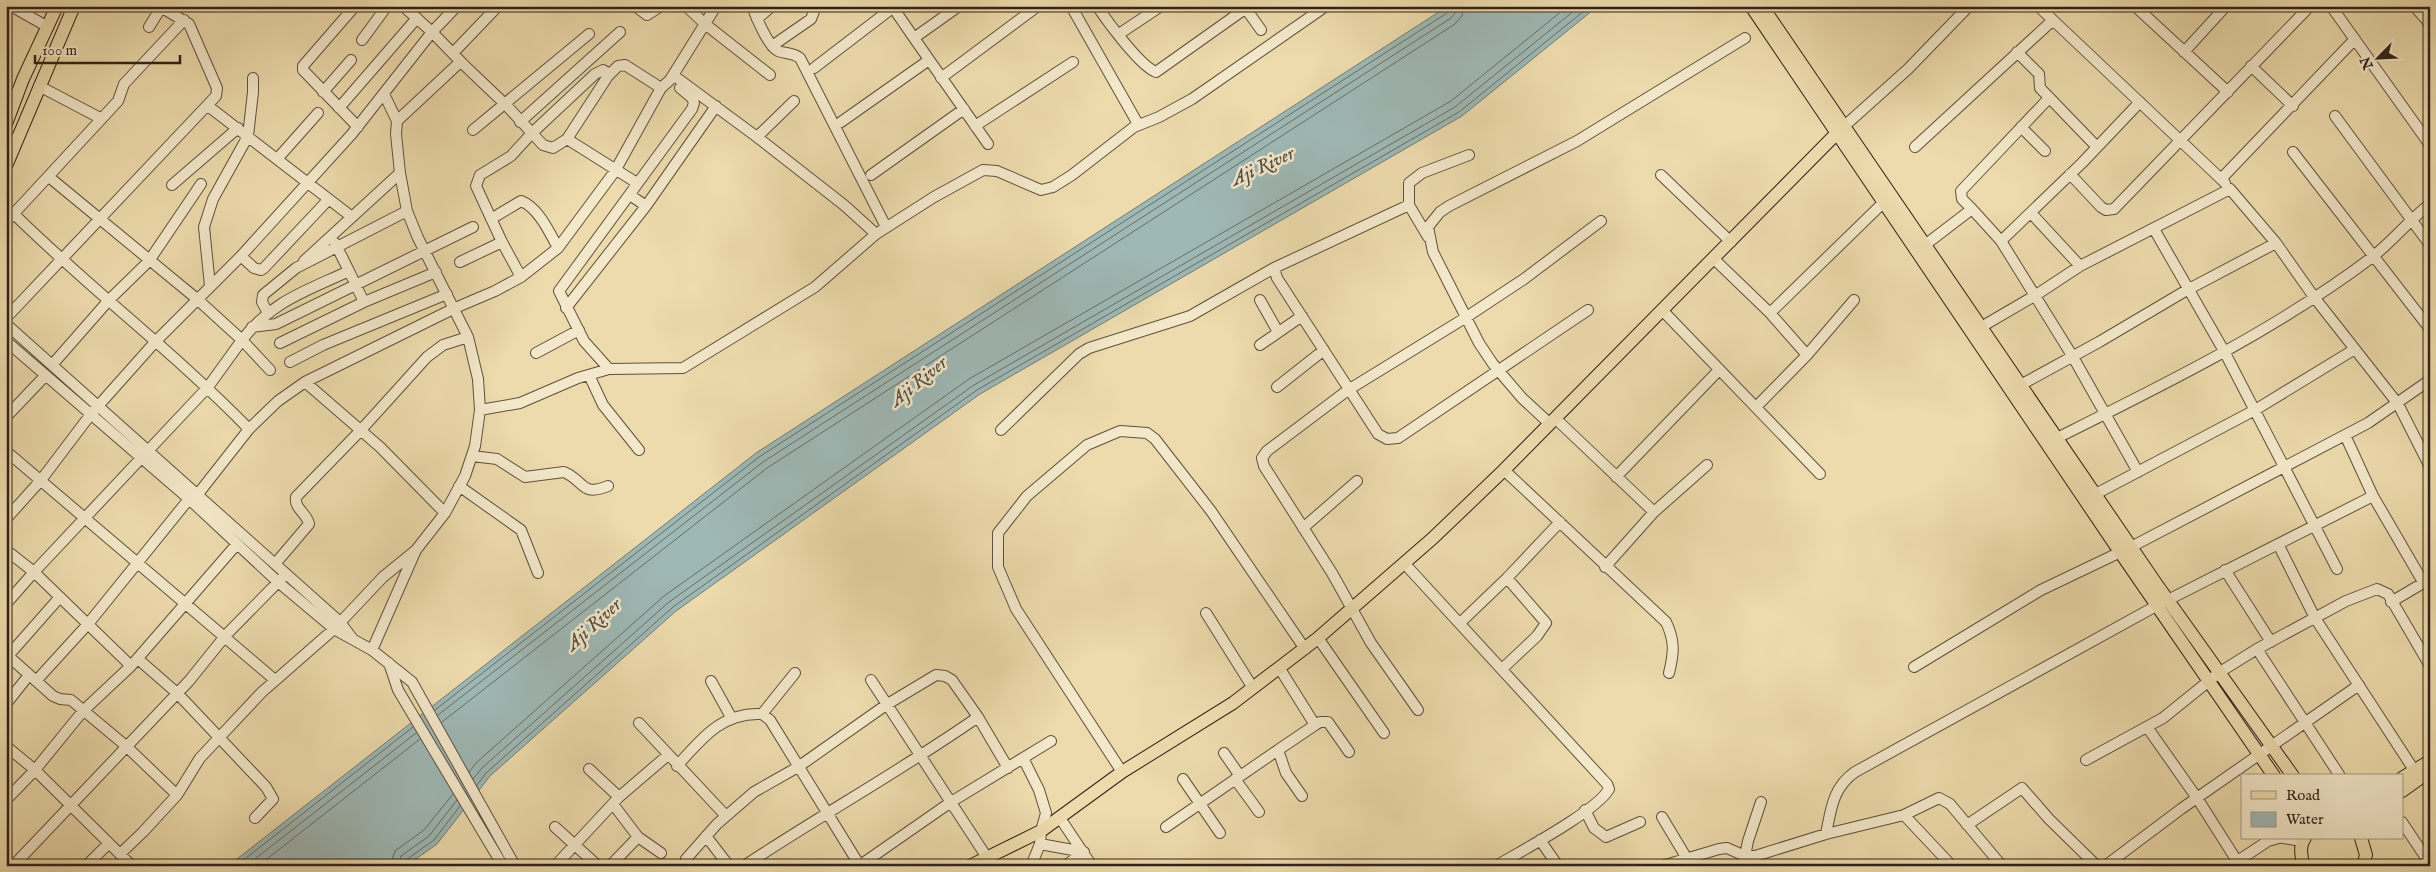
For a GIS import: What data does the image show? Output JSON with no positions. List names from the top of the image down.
{
  "water": ["Aji River"],
  "legend": ["Road", "Water"],
  "scale_bar": "100 m",
  "north": "bottom left"
}
